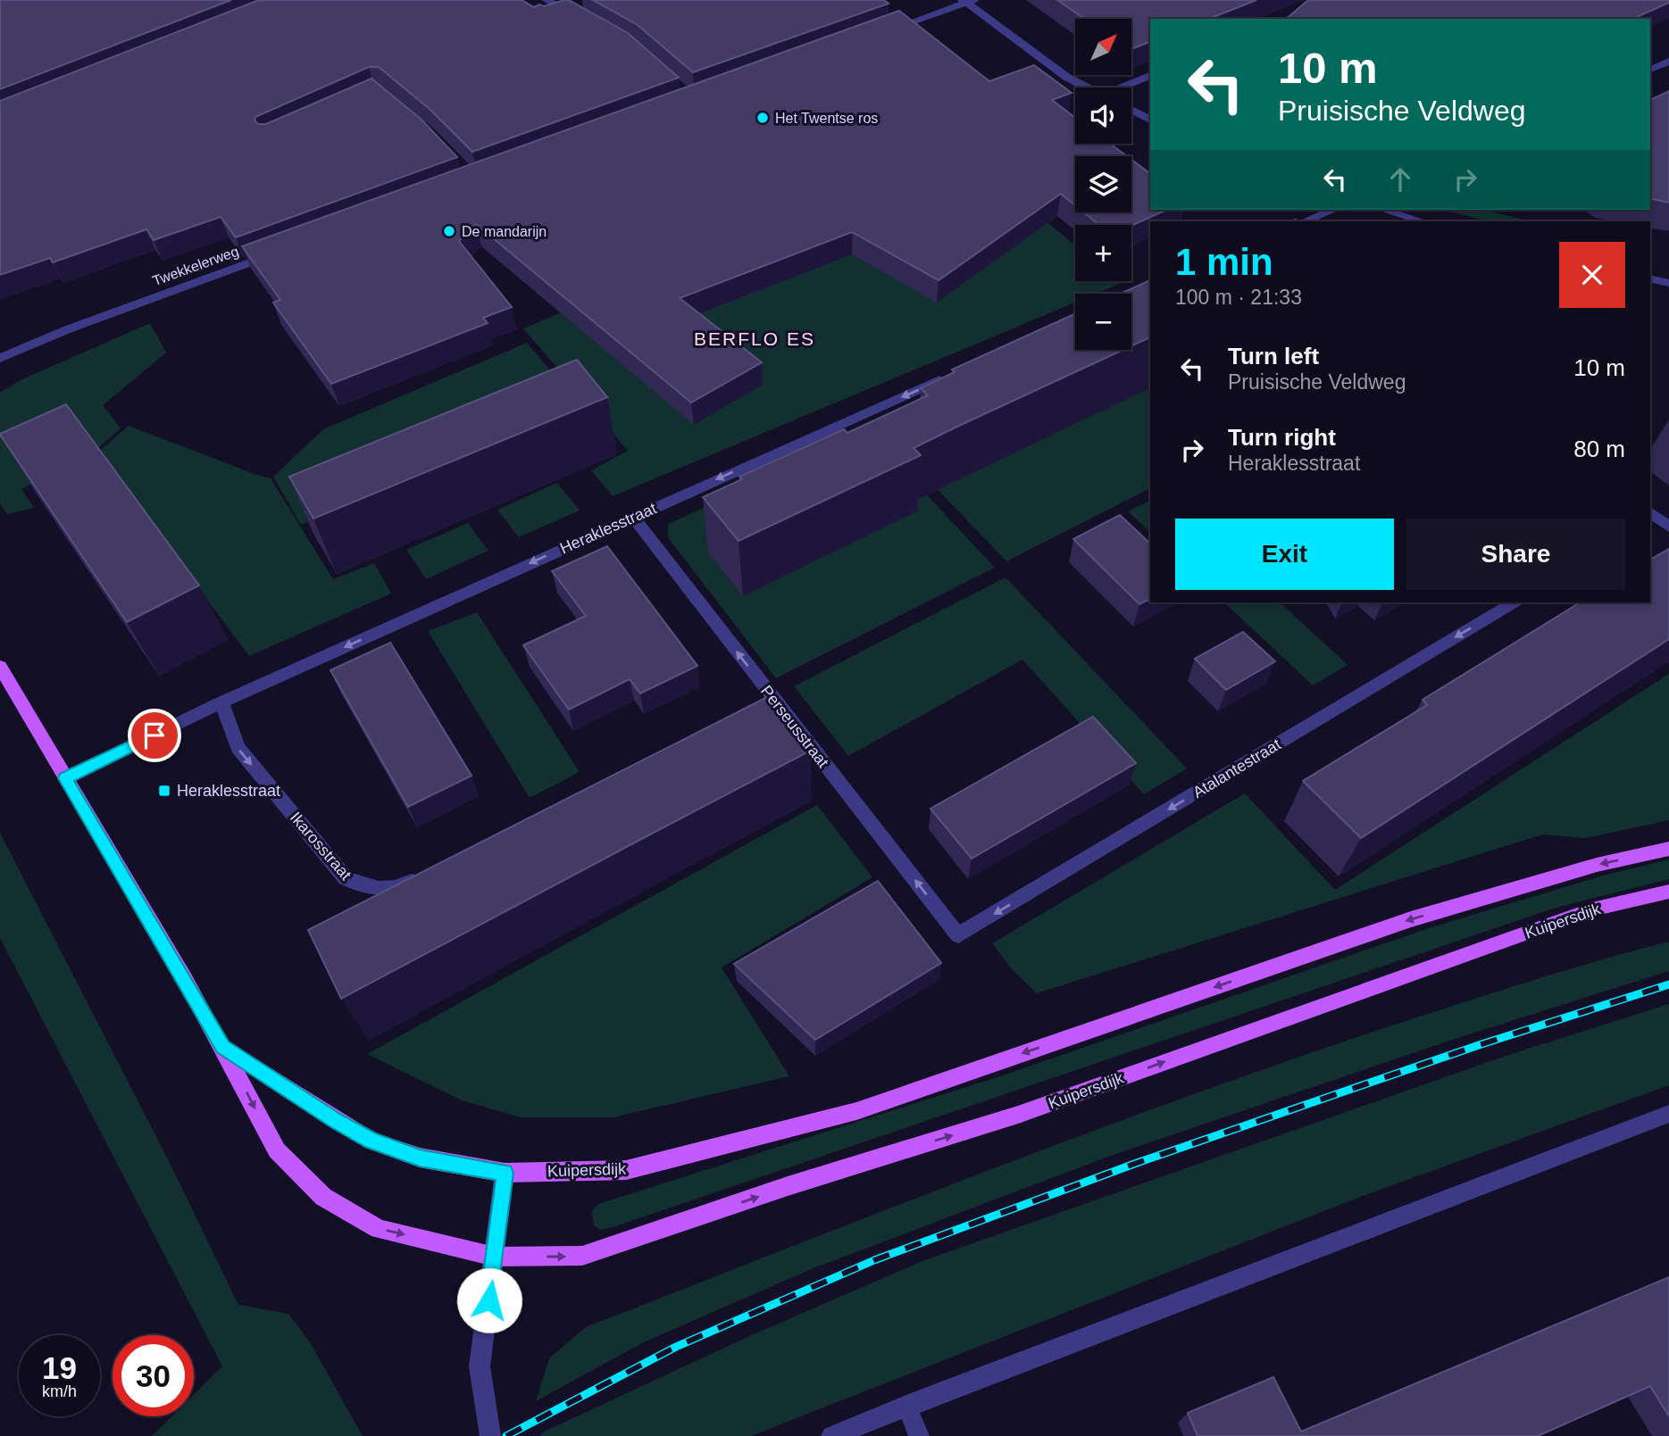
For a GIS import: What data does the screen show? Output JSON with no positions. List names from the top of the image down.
{
  "streets": {
    "main road": ["Kuipersdijk"],
    "street": [
      "Twekkelerweg",
      "Heraklesstraat",
      "Perseusstraat",
      "Atalantestraat",
      "Ikarosstraat"
    ]
  },
  "crossings": [
    ["Heraklesstraat", "Perseusstraat"],
    ["Heraklesstraat", "Ikarosstraat"],
    ["Heraklesstraat", "Kuipersdijk"],
    ["Perseusstraat", "Atalantestraat"]
  ],
  "one_way": [
    "Heraklesstraat",
    "Perseusstraat",
    "Atalantestraat",
    "Ikarosstraat"
  ],
  "districts": ["BERFLO ES"],
  "places": {
    "other": ["Het Twentse ros", "De mandarijn"],
    "transit": ["Heraklesstraat"]
  },
  "north": "top right",
  "page": {
    "map_buttons": ["+", "−"],
    "turn": ["10 m", "Pruisische Veldweg"],
    "heading": ["1 min", "100 m · 21:33"],
    "list": [
      {
        "name": "Turn left",
        "note": "Pruisische Veldweg",
        "value": "10 m"
      },
      {
        "name": "Turn right",
        "note": "Heraklesstraat",
        "value": "80 m"
      }
    ],
    "buttons": ["Exit", "Share"],
    "speed": "19 km/h",
    "limit": "30"
  }
}
